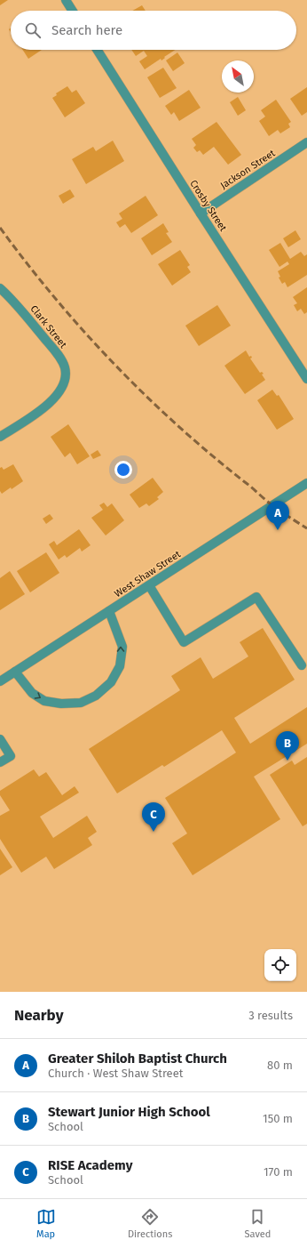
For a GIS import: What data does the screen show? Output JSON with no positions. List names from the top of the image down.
{
  "streets": {
    "street": [
      "Jackson Street",
      "Crosby Street",
      "Clark Street",
      "West Shaw Street"
    ]
  },
  "crossings": [
    ["Jackson Street", "Crosby Street"]
  ],
  "north": "top left",
  "page": {
    "search": "Search here",
    "pins": ["A", "B", "C"],
    "heading": ["Nearby", "3 results"],
    "list": [
      {
        "mark": "A",
        "name": "Greater Shiloh Baptist Church",
        "note": "Church · West Shaw Street",
        "value": "80 m"
      },
      {
        "mark": "B",
        "name": "Stewart Junior High School",
        "note": "School",
        "value": "150 m"
      },
      {
        "mark": "C",
        "name": "RISE Academy",
        "note": "School",
        "value": "170 m"
      }
    ],
    "nav": ["Map", "Directions", "Saved"]
  }
}
